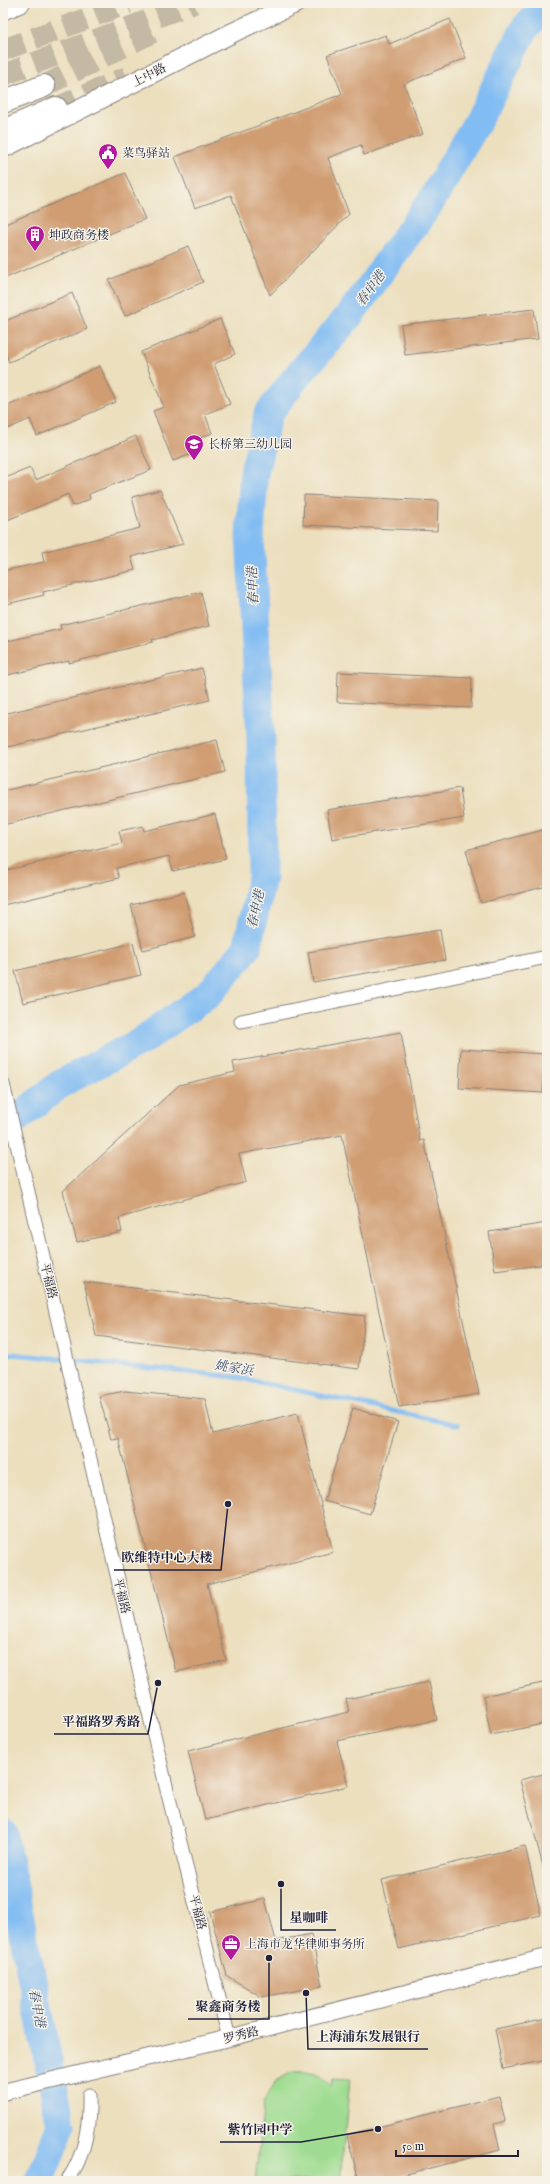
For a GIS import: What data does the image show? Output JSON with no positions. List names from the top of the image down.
{
  "streets": {
    "main road": ["上中路"],
    "street": ["平福路", "罗秀路"]
  },
  "crossings": [
    ["平福路", "罗秀路"]
  ],
  "water": ["春申港", "姚家浜"],
  "places": {
    "public building": ["菜鸟驿站"],
    "building": ["坤政商务楼"],
    "school or university": ["长桥第三幼儿园"],
    "other": [
      "欧维特中心大楼",
      "平福路罗秀路",
      "星咖啡",
      "聚鑫商务楼",
      "上海浦东发展银行",
      "紫竹园中学"
    ],
    "office": ["上海市龙华律师事务所"]
  },
  "scale_bar": "50 m"
}
